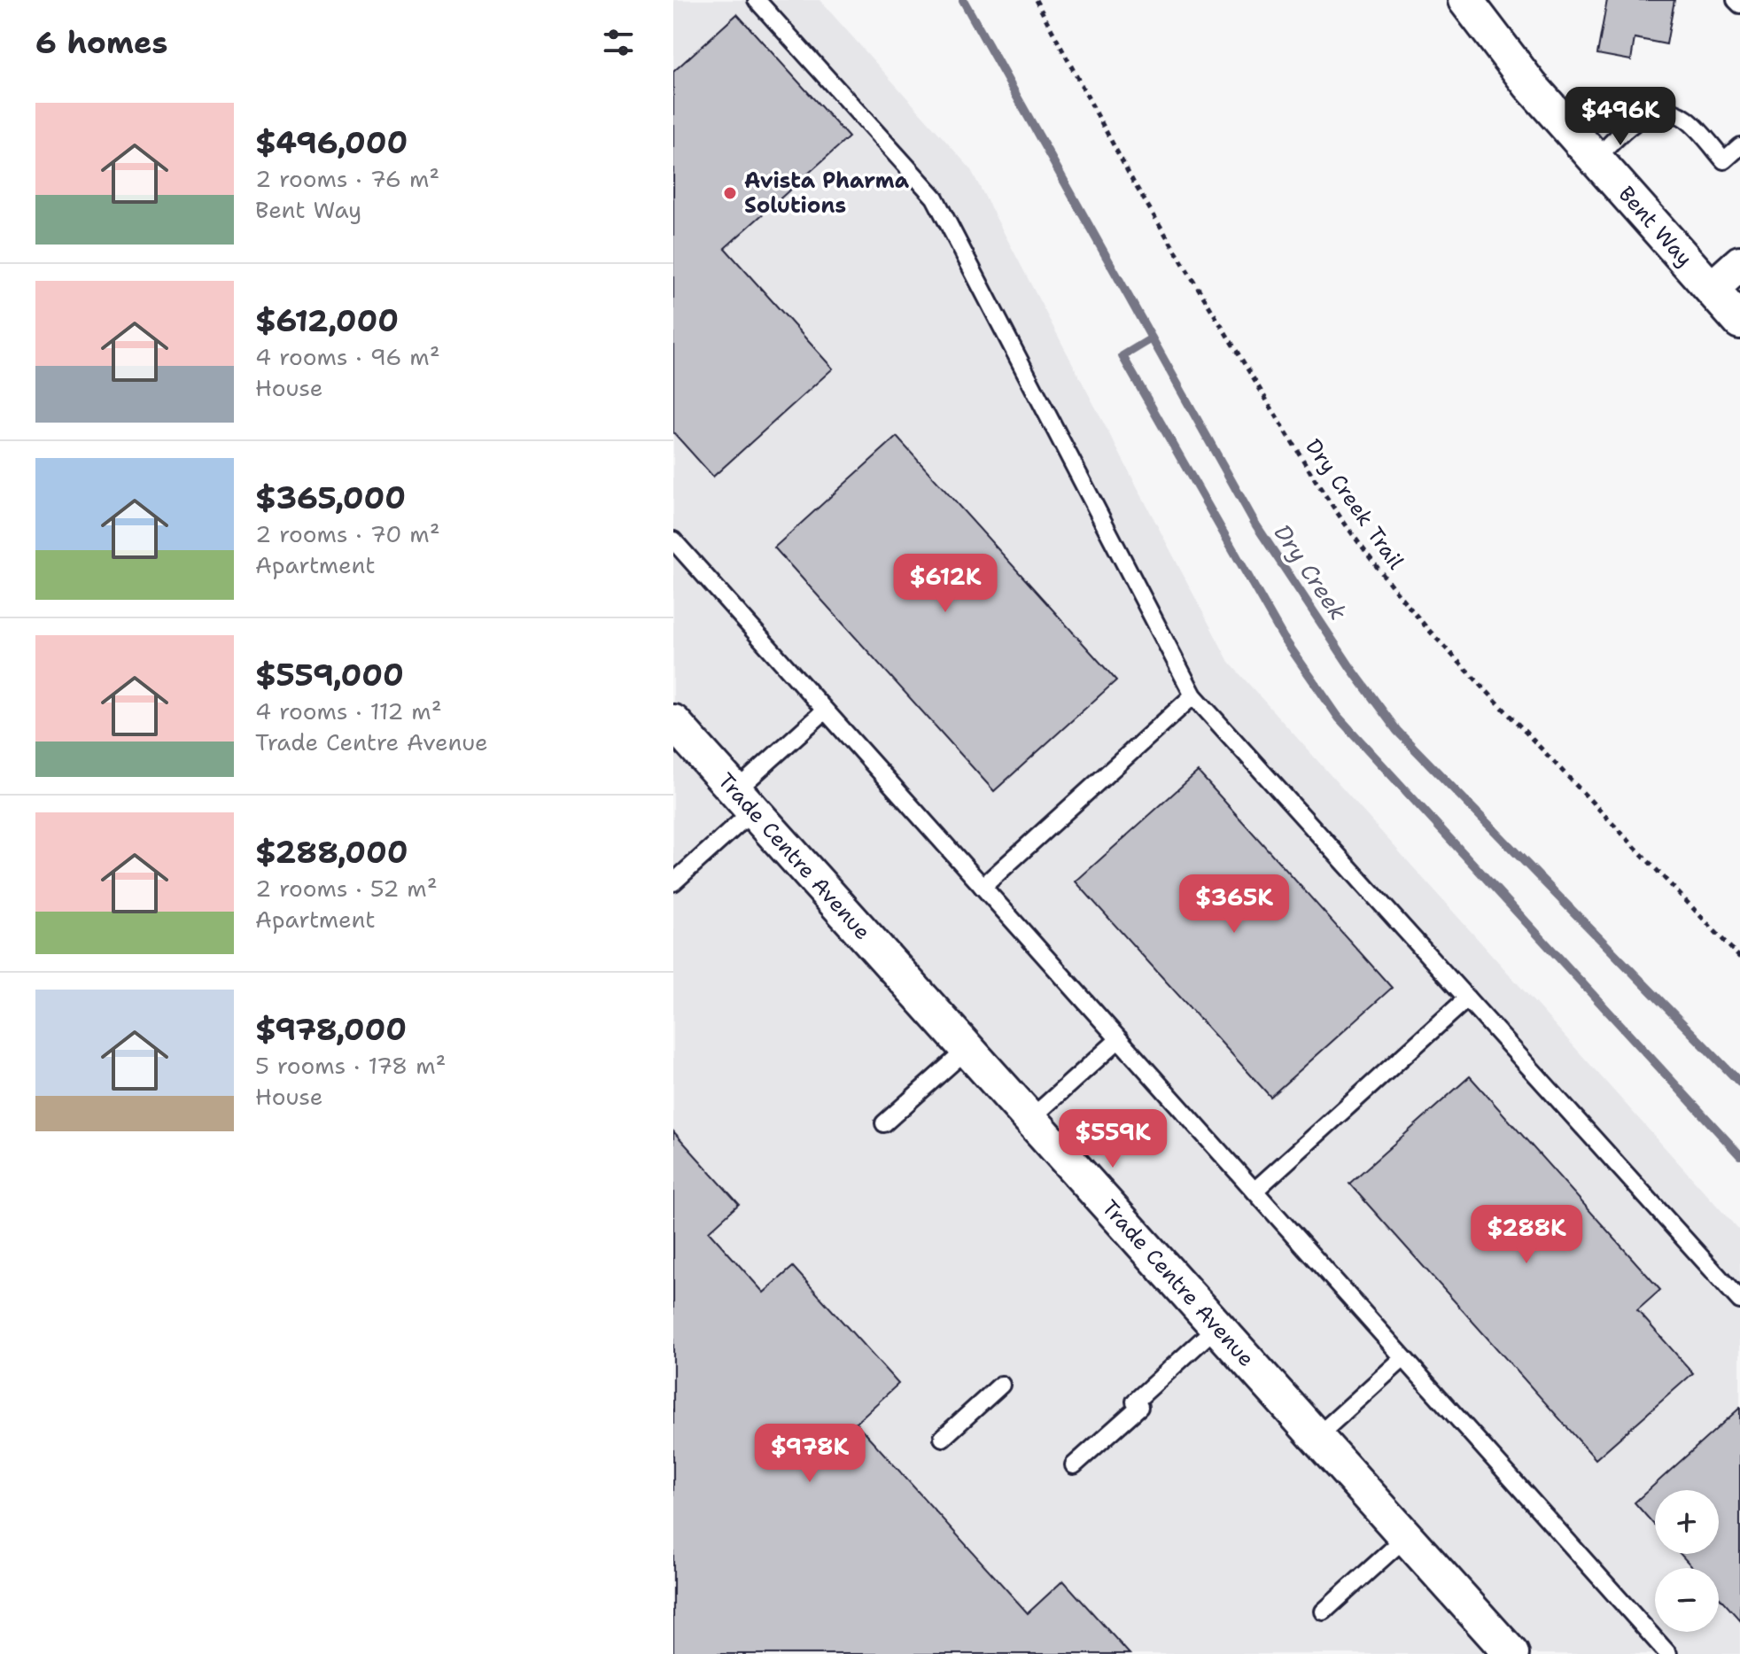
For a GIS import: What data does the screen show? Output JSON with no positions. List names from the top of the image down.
{
  "streets": {
    "street": ["Bent Way", "Trade Centre Avenue"],
    "path": ["Dry Creek Trail"]
  },
  "water": ["Dry Creek"],
  "places": ["Avista Pharma Solutions"],
  "page": {
    "heading": "6 homes",
    "list": [
      {
        "name": "$496,000",
        "note": "2 rooms · 76 m² · Bent Way"
      },
      {
        "name": "$612,000",
        "note": "4 rooms · 96 m² · House"
      },
      {
        "name": "$365,000",
        "note": "2 rooms · 70 m² · Apartment"
      },
      {
        "name": "$559,000",
        "note": "4 rooms · 112 m² · Trade Centre Avenue"
      },
      {
        "name": "$288,000",
        "note": "2 rooms · 52 m² · Apartment"
      },
      {
        "name": "$978,000",
        "note": "5 rooms · 178 m² · House"
      }
    ],
    "price": [
      "$496K",
      "$612K",
      "$365K",
      "$559K",
      "$288K",
      "$978K"
    ],
    "map_buttons": ["+", "−"]
  }
}
